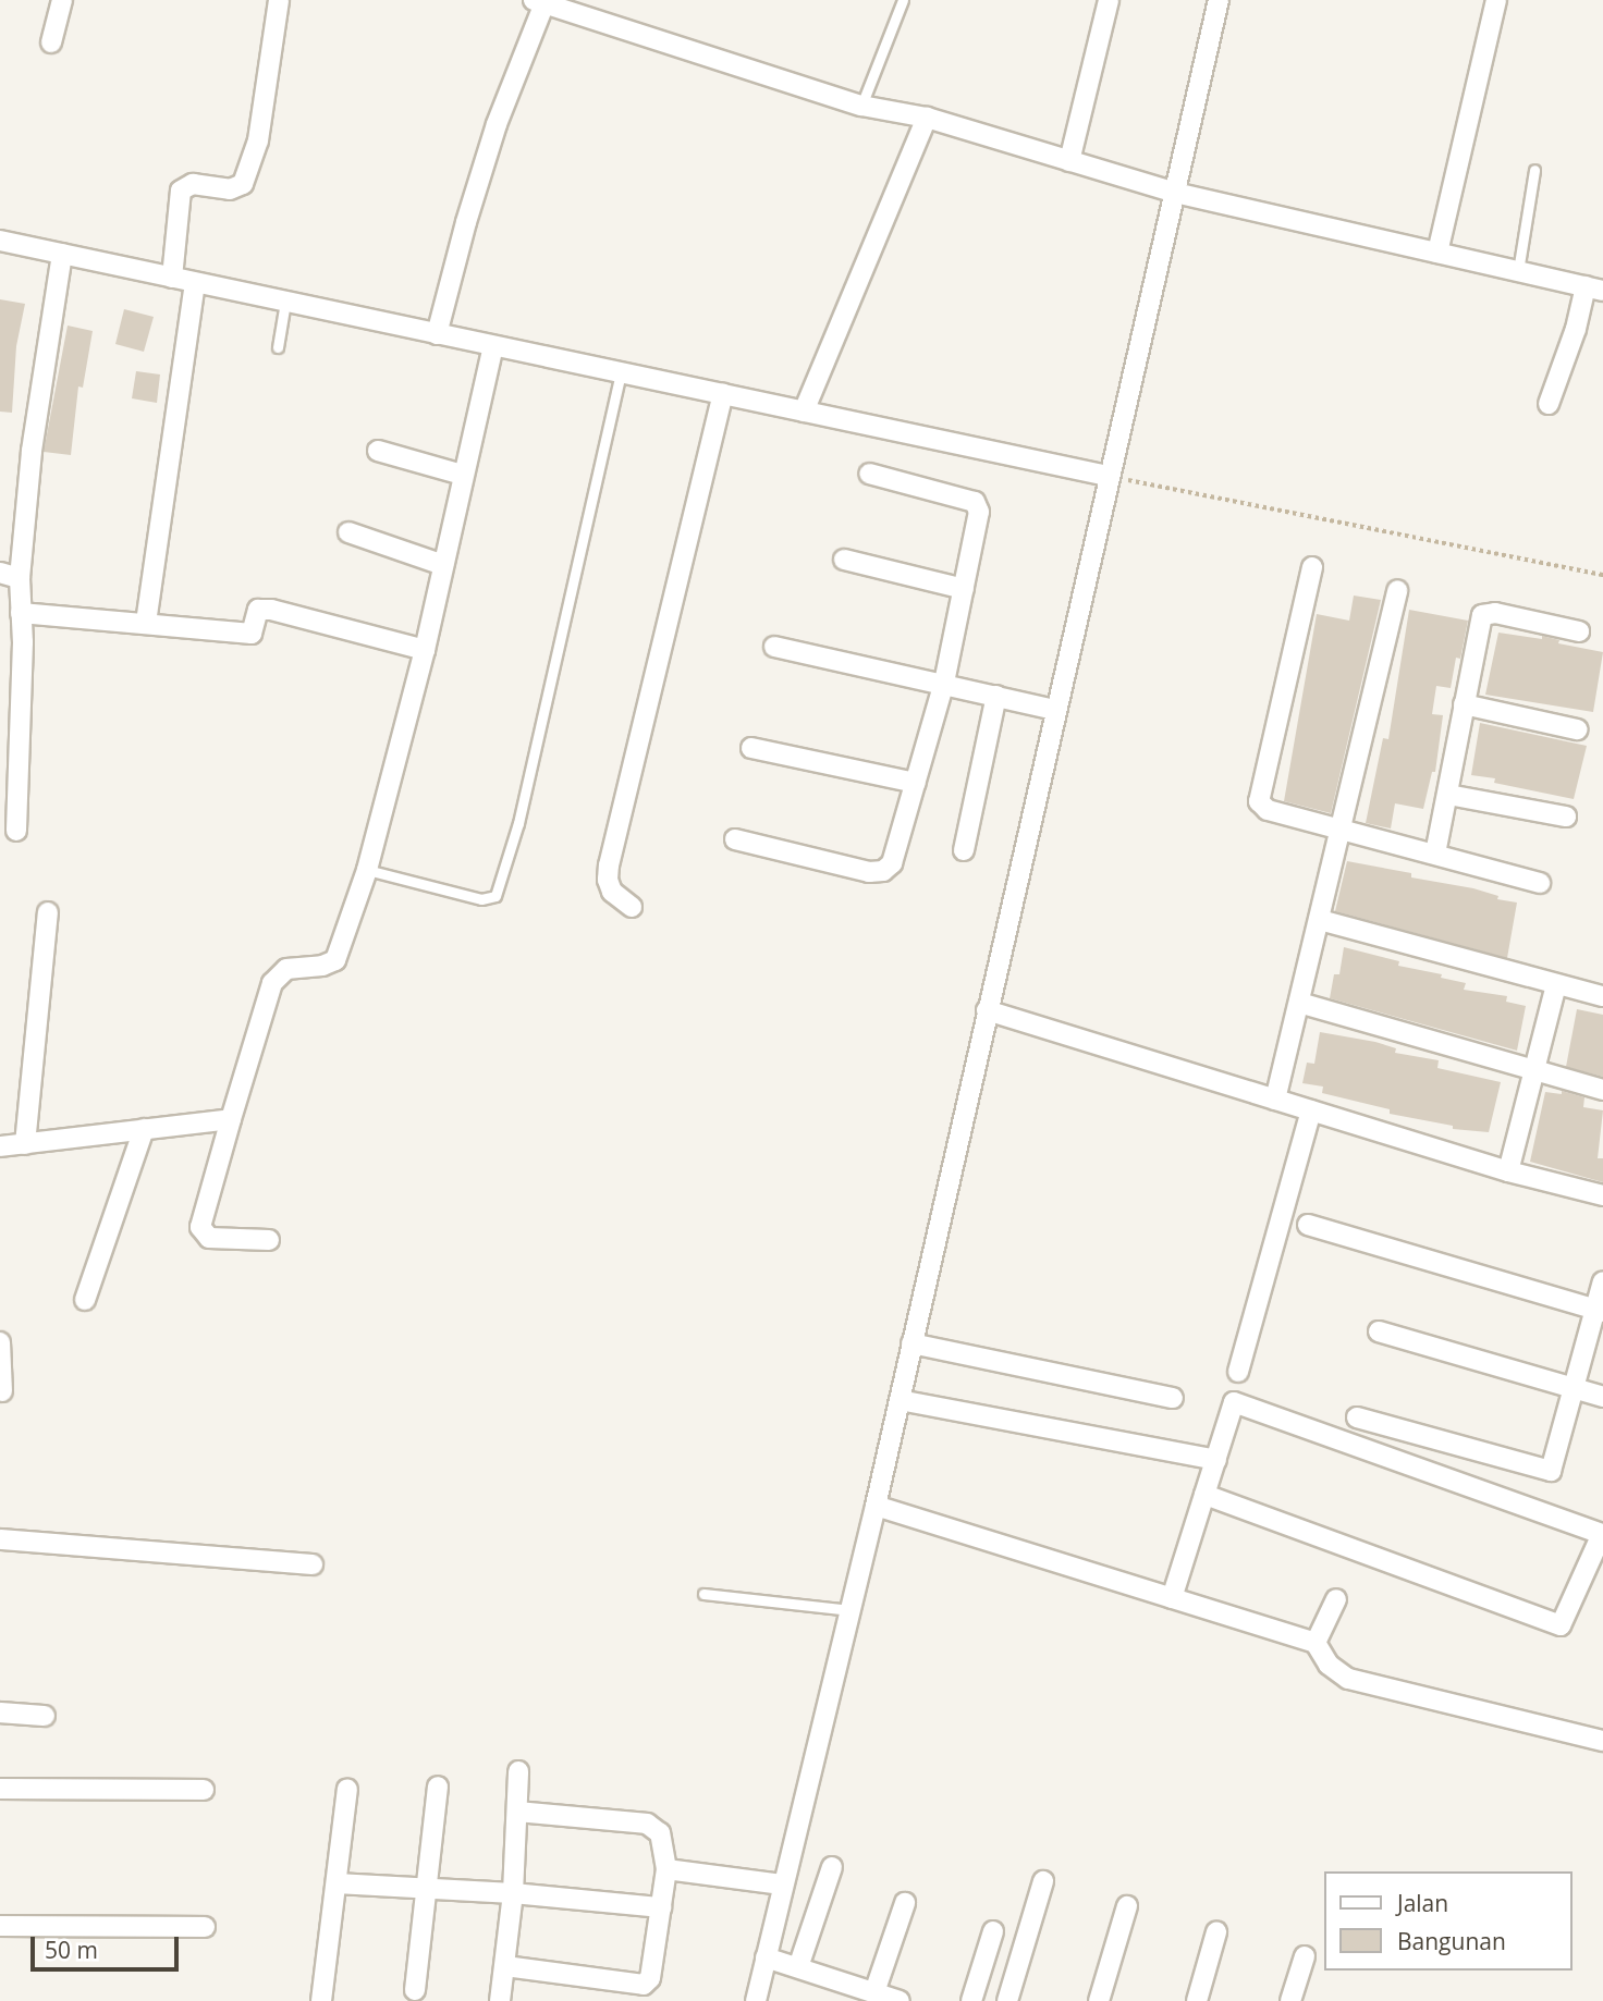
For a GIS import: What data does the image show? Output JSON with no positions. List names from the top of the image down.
{
  "legend": ["Jalan", "Bangunan"],
  "scale_bar": "50 m"
}
